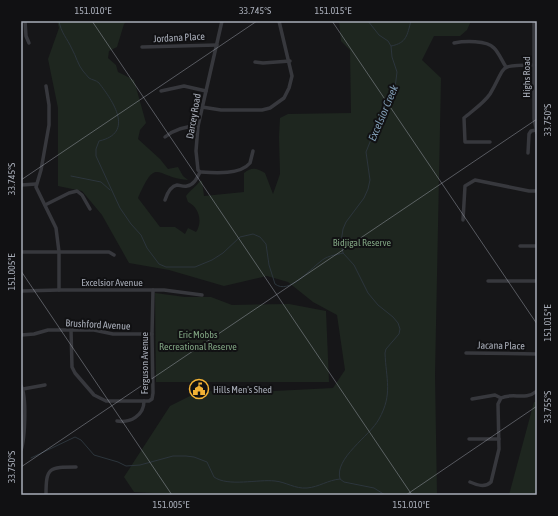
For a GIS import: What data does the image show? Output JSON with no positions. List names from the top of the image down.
{
  "streets": {
    "street": [
      "Jordana Place",
      "Highs Road",
      "Darcey Road",
      "Excelsior Avenue",
      "Brushford Avenue",
      "Jacana Place",
      "Ferguson Avenue"
    ]
  },
  "crossings": [
    ["Jordana Place", "Darcey Road"],
    ["Excelsior Avenue", "Ferguson Avenue"],
    ["Brushford Avenue", "Ferguson Avenue"]
  ],
  "water": ["Excelsior Creek"],
  "parks": ["Bidjigal Reserve", "Eric Mobbs Recreational Reserve"],
  "places": {
    "public building": ["Hills Men's Shed"]
  },
  "coordinates": [
    "151.010°E",
    "33.745°S",
    "151.015°E",
    "33.750°S",
    "151.005°E",
    "33.755°S"
  ]
}
